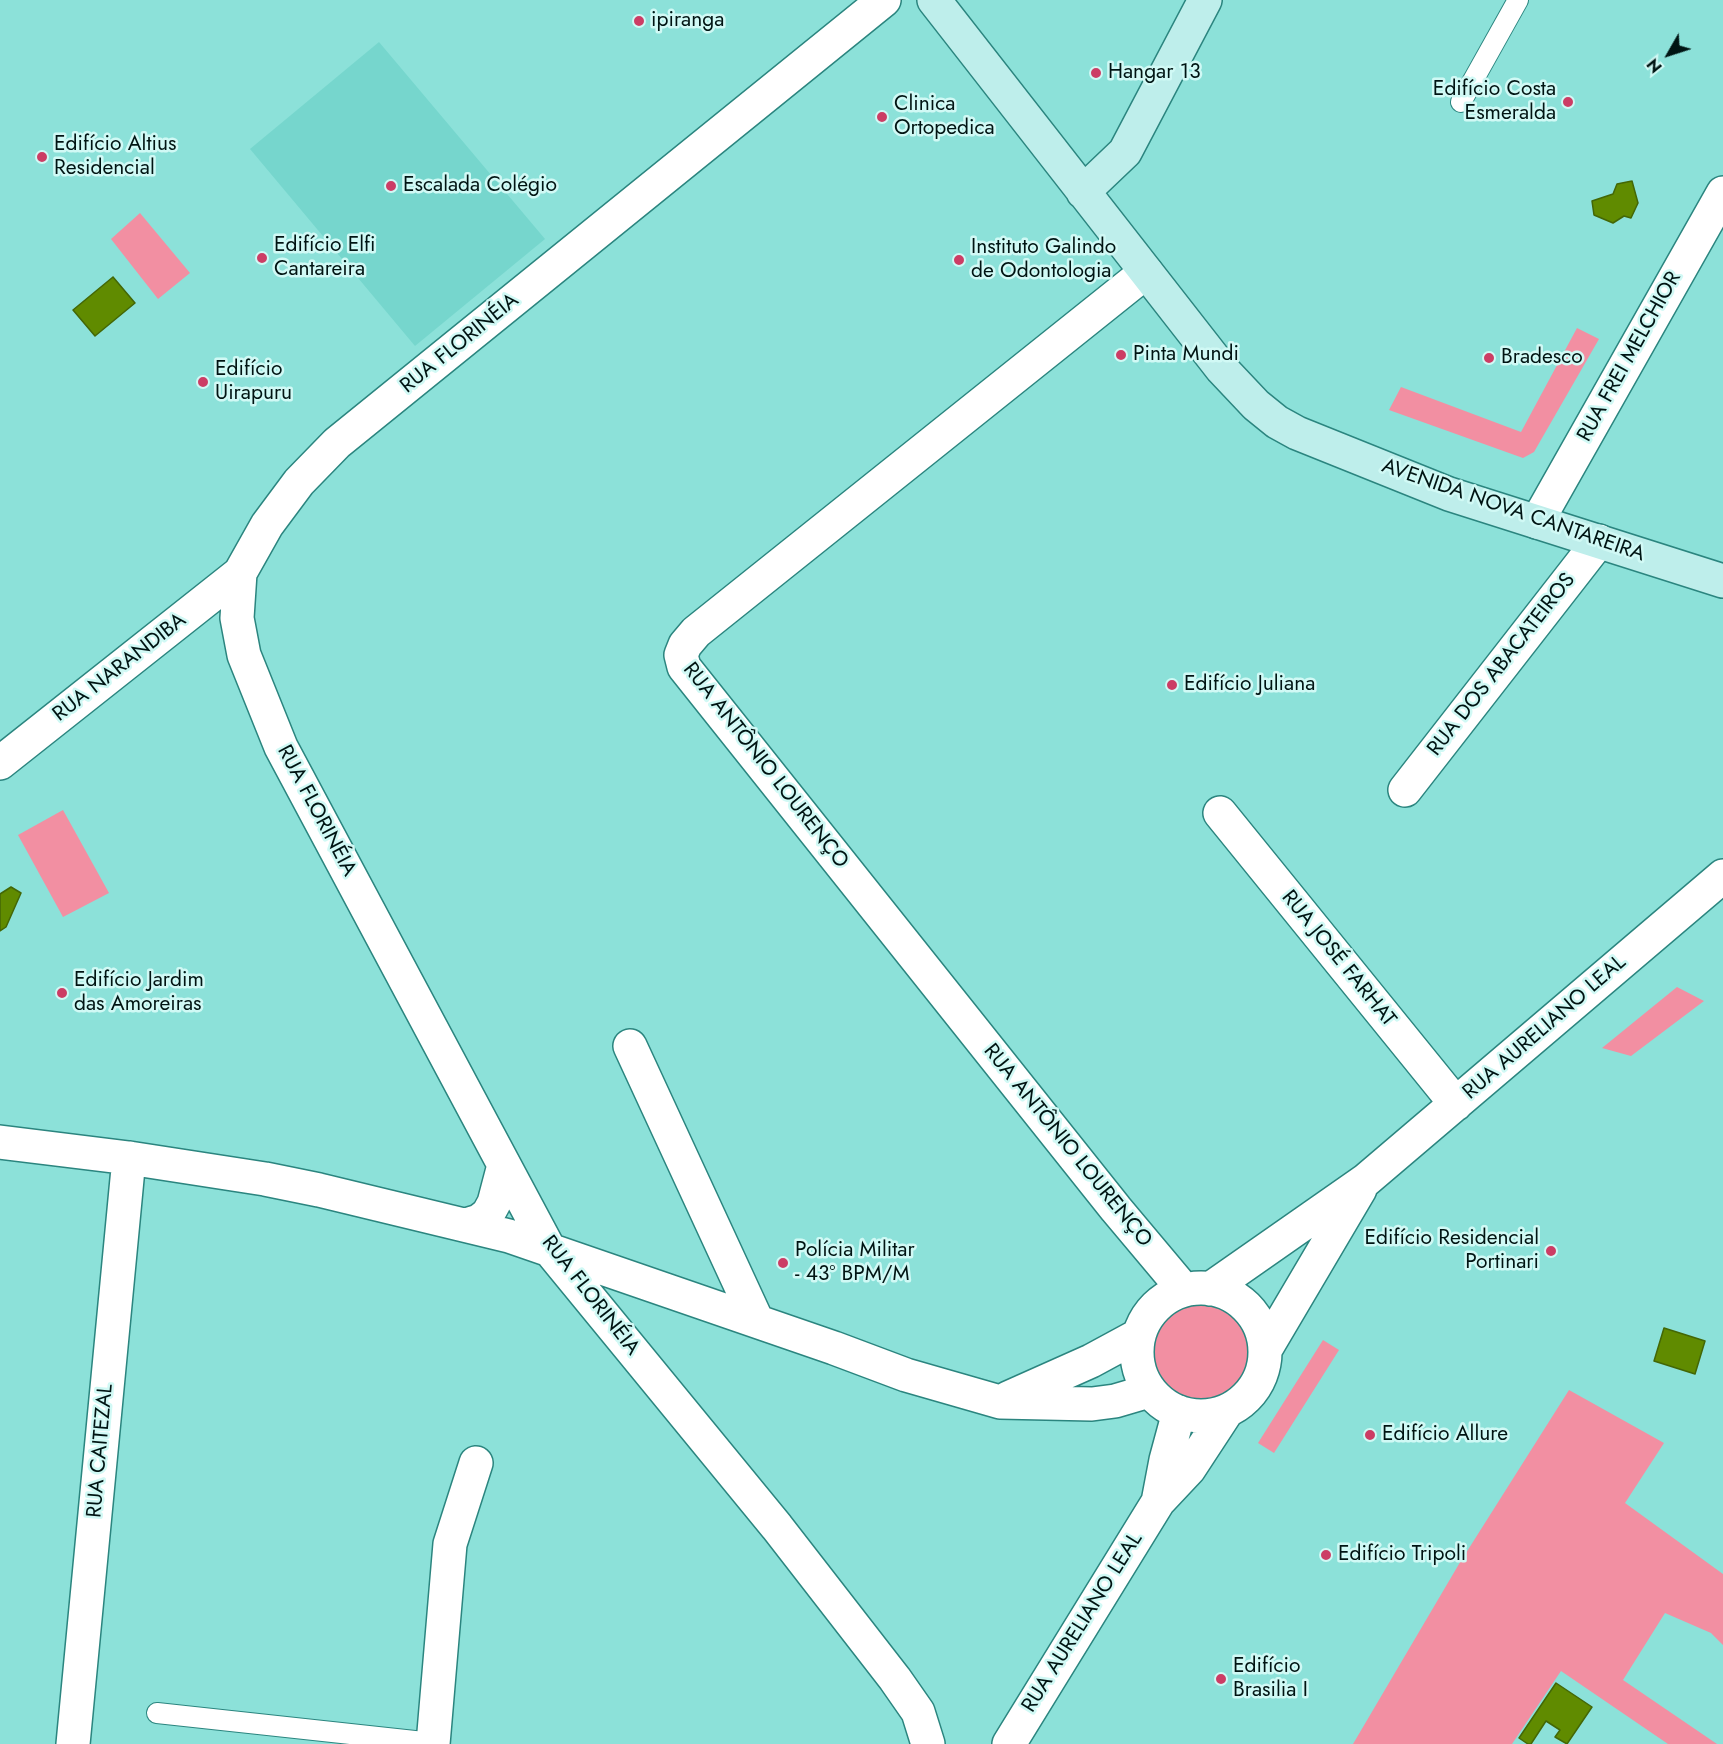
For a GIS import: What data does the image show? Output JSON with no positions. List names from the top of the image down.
{
  "streets": {
    "main road": ["AVENIDA NOVA CANTAREIRA"],
    "street": [
      "RUA FLORINÉIA",
      "RUA FREI MELCHIOR",
      "RUA DOS ABACATEIROS",
      "RUA NARANDIBA",
      "RUA ANTÔNIO LOURENÇO",
      "RUA JOSÉ FARHAT",
      "RUA AURELIANO LEAL",
      "RUA CAITEZAL"
    ]
  },
  "crossings": [
    ["RUA FLORINÉIA", "RUA NARANDIBA"],
    ["RUA FREI MELCHIOR", "AVENIDA NOVA CANTAREIRA"],
    ["AVENIDA NOVA CANTAREIRA", "RUA DOS ABACATEIROS"],
    ["AVENIDA NOVA CANTAREIRA", "RUA ANTÔNIO LOURENÇO"],
    ["RUA ANTÔNIO LOURENÇO", "RUA AURELIANO LEAL"],
    ["RUA JOSÉ FARHAT", "RUA AURELIANO LEAL"]
  ],
  "places": [
    "ipiranga",
    "Hangar 13",
    "Edifício Costa Esmeralda",
    "Clinica Ortopedica",
    "Edifício Altius Residencial",
    "Escalada Colégio",
    "Edifício Elfi Cantareira",
    "Instituto Galindo de Odontologia",
    "Pinta Mundi",
    "Bradesco",
    "Edifício Uirapuru",
    "Edifício Juliana",
    "Edifício Jardim das Amoreiras",
    "Edifício Residencial Portinari",
    "Polícia Militar - 43º BPM/M",
    "Edifício Allure",
    "Edifício Tripoli",
    "Edifício Brasilia I"
  ],
  "north": "bottom left"
}
